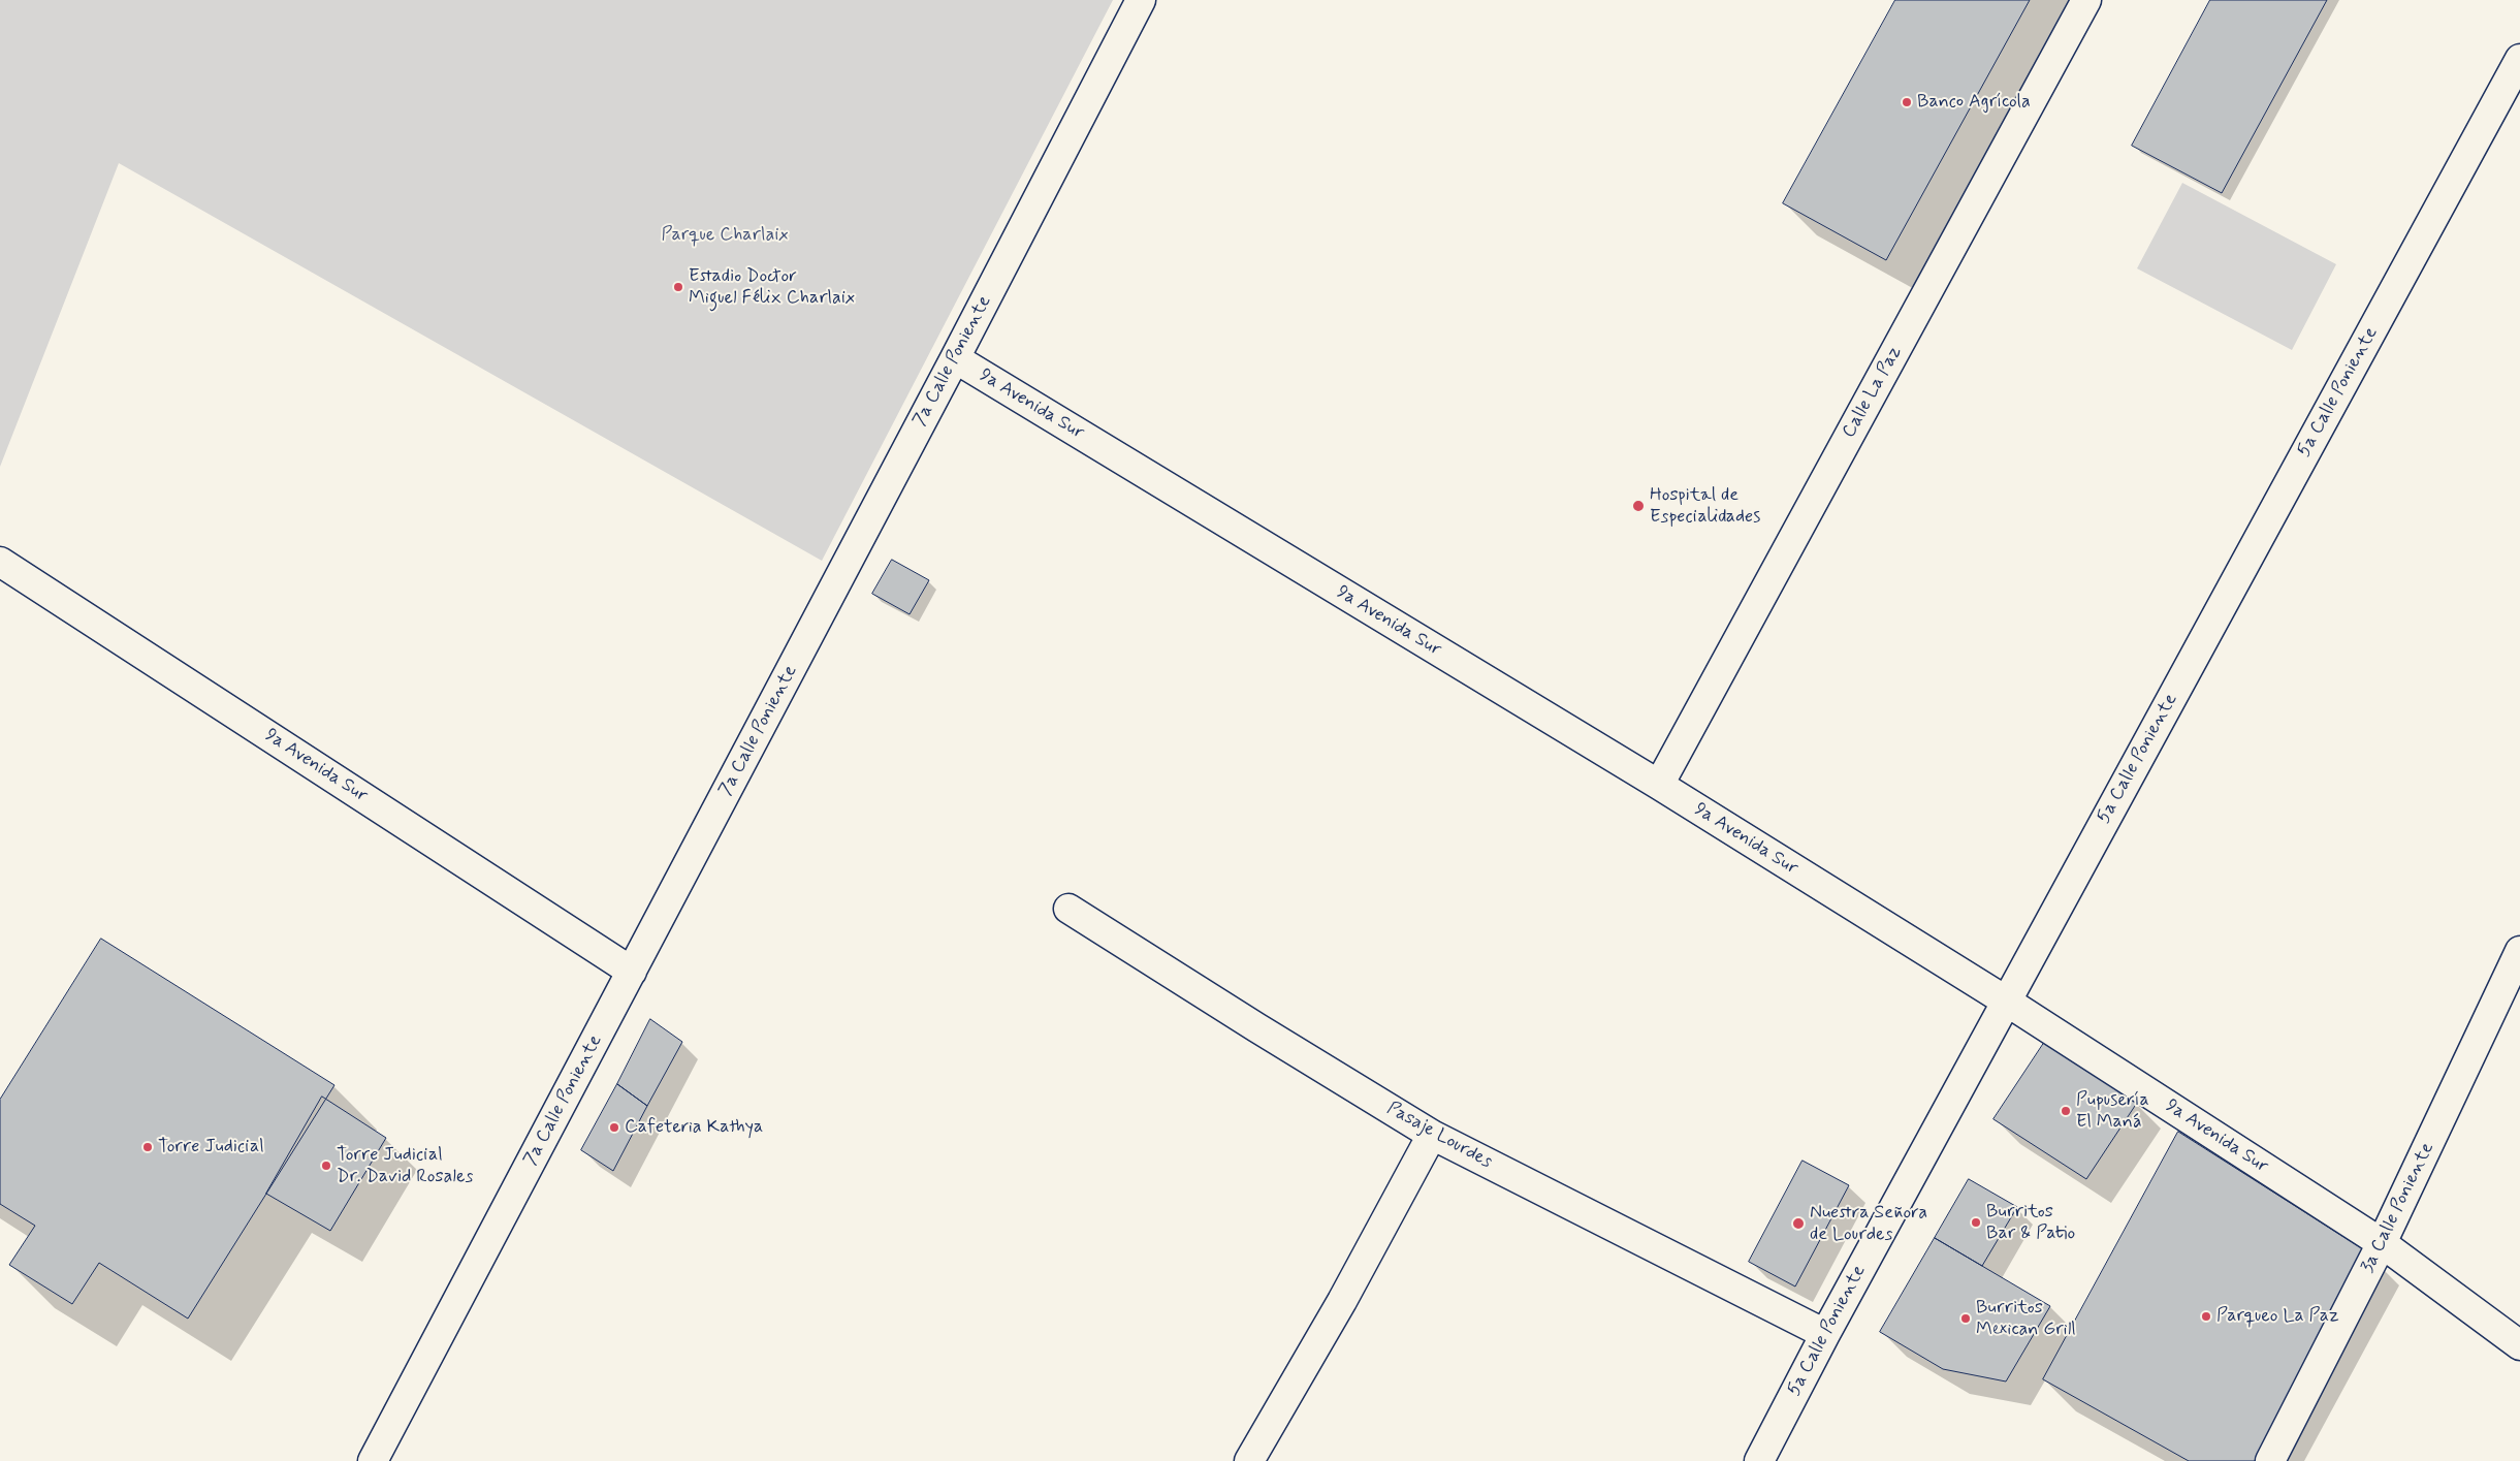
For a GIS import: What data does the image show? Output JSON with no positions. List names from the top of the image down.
{
  "streets": {
    "street": [
      "7a Calle Poniente",
      "Calle La Paz",
      "5a Calle Poniente",
      "9a Avenida Sur",
      "Pasaje Lourdes",
      "3a Calle Poniente"
    ]
  },
  "crossings": [
    ["7a Calle Poniente", "9a Avenida Sur"],
    ["Calle La Paz", "9a Avenida Sur"],
    ["5a Calle Poniente", "9a Avenida Sur"],
    ["5a Calle Poniente", "Pasaje Lourdes"],
    ["9a Avenida Sur", "3a Calle Poniente"]
  ],
  "parks": ["Parque Charlaix"],
  "places": [
    "Banco Agrícola",
    "Estadio Doctor Miguel Félix Charlaix",
    "Hospital de Especialidades",
    "Pupusería El Maná",
    "Cafeteria Kathya",
    "Torre Judicial",
    "Torre Judicial Dr. David Rosales",
    "Burritos Bar & Patio",
    "Nuestra Señora de Lourdes",
    "Parqueo La Paz",
    "Burritos Mexican Grill"
  ]
}
